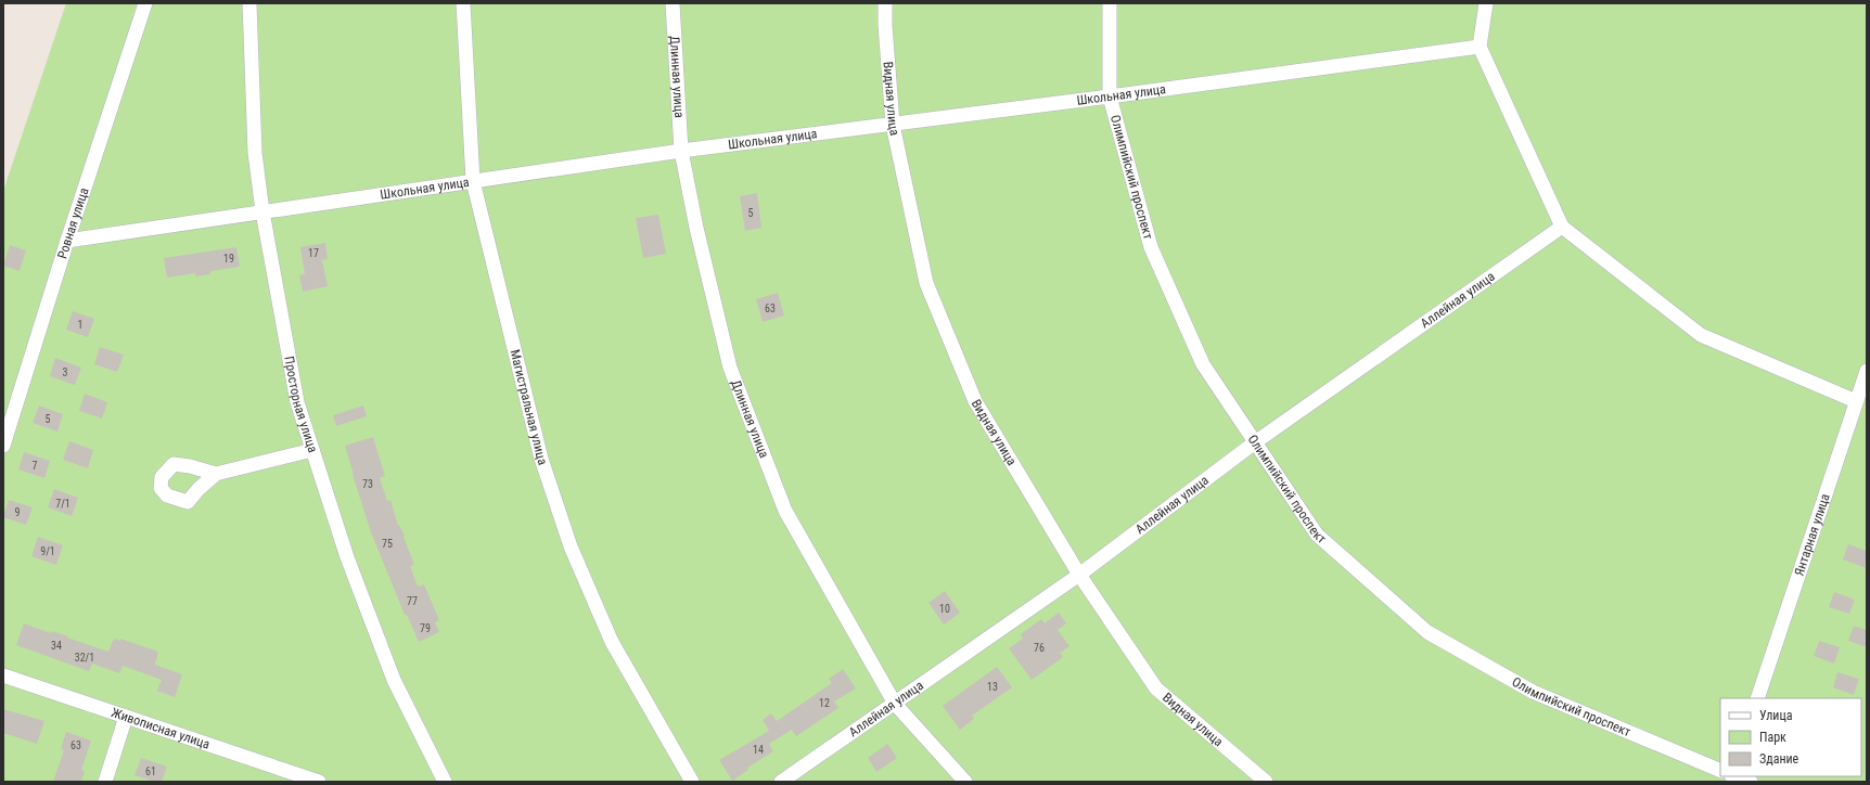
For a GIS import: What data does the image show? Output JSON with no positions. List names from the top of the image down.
{
  "streets": {
    "street": [
      "Длинная улица",
      "Школьная улица",
      "Видная улица",
      "Олимпийский проспект",
      "Ровная улица",
      "Аллейная улица",
      "Просторная улица",
      "Магистральная улица",
      "Янтарная улица",
      "Живописная улица"
    ]
  },
  "crossings": [
    ["Длинная улица", "Школьная улица"],
    ["Длинная улица", "Аллейная улица"],
    ["Школьная улица", "Видная улица"],
    ["Школьная улица", "Олимпийский проспект"],
    ["Школьная улица", "Ровная улица"],
    ["Школьная улица", "Просторная улица"],
    ["Школьная улица", "Магистральная улица"],
    ["Видная улица", "Аллейная улица"],
    ["Олимпийский проспект", "Аллейная улица"]
  ],
  "house_numbers": [
    "5",
    "17",
    "19",
    "63",
    "1",
    "3",
    "5",
    "7",
    "73",
    "7/1",
    "9",
    "75",
    "9/1",
    "77",
    "10",
    "79",
    "34",
    "76",
    "32/1",
    "13",
    "12",
    "63",
    "14",
    "61"
  ],
  "legend": ["Улица", "Парк", "Здание"]
}
